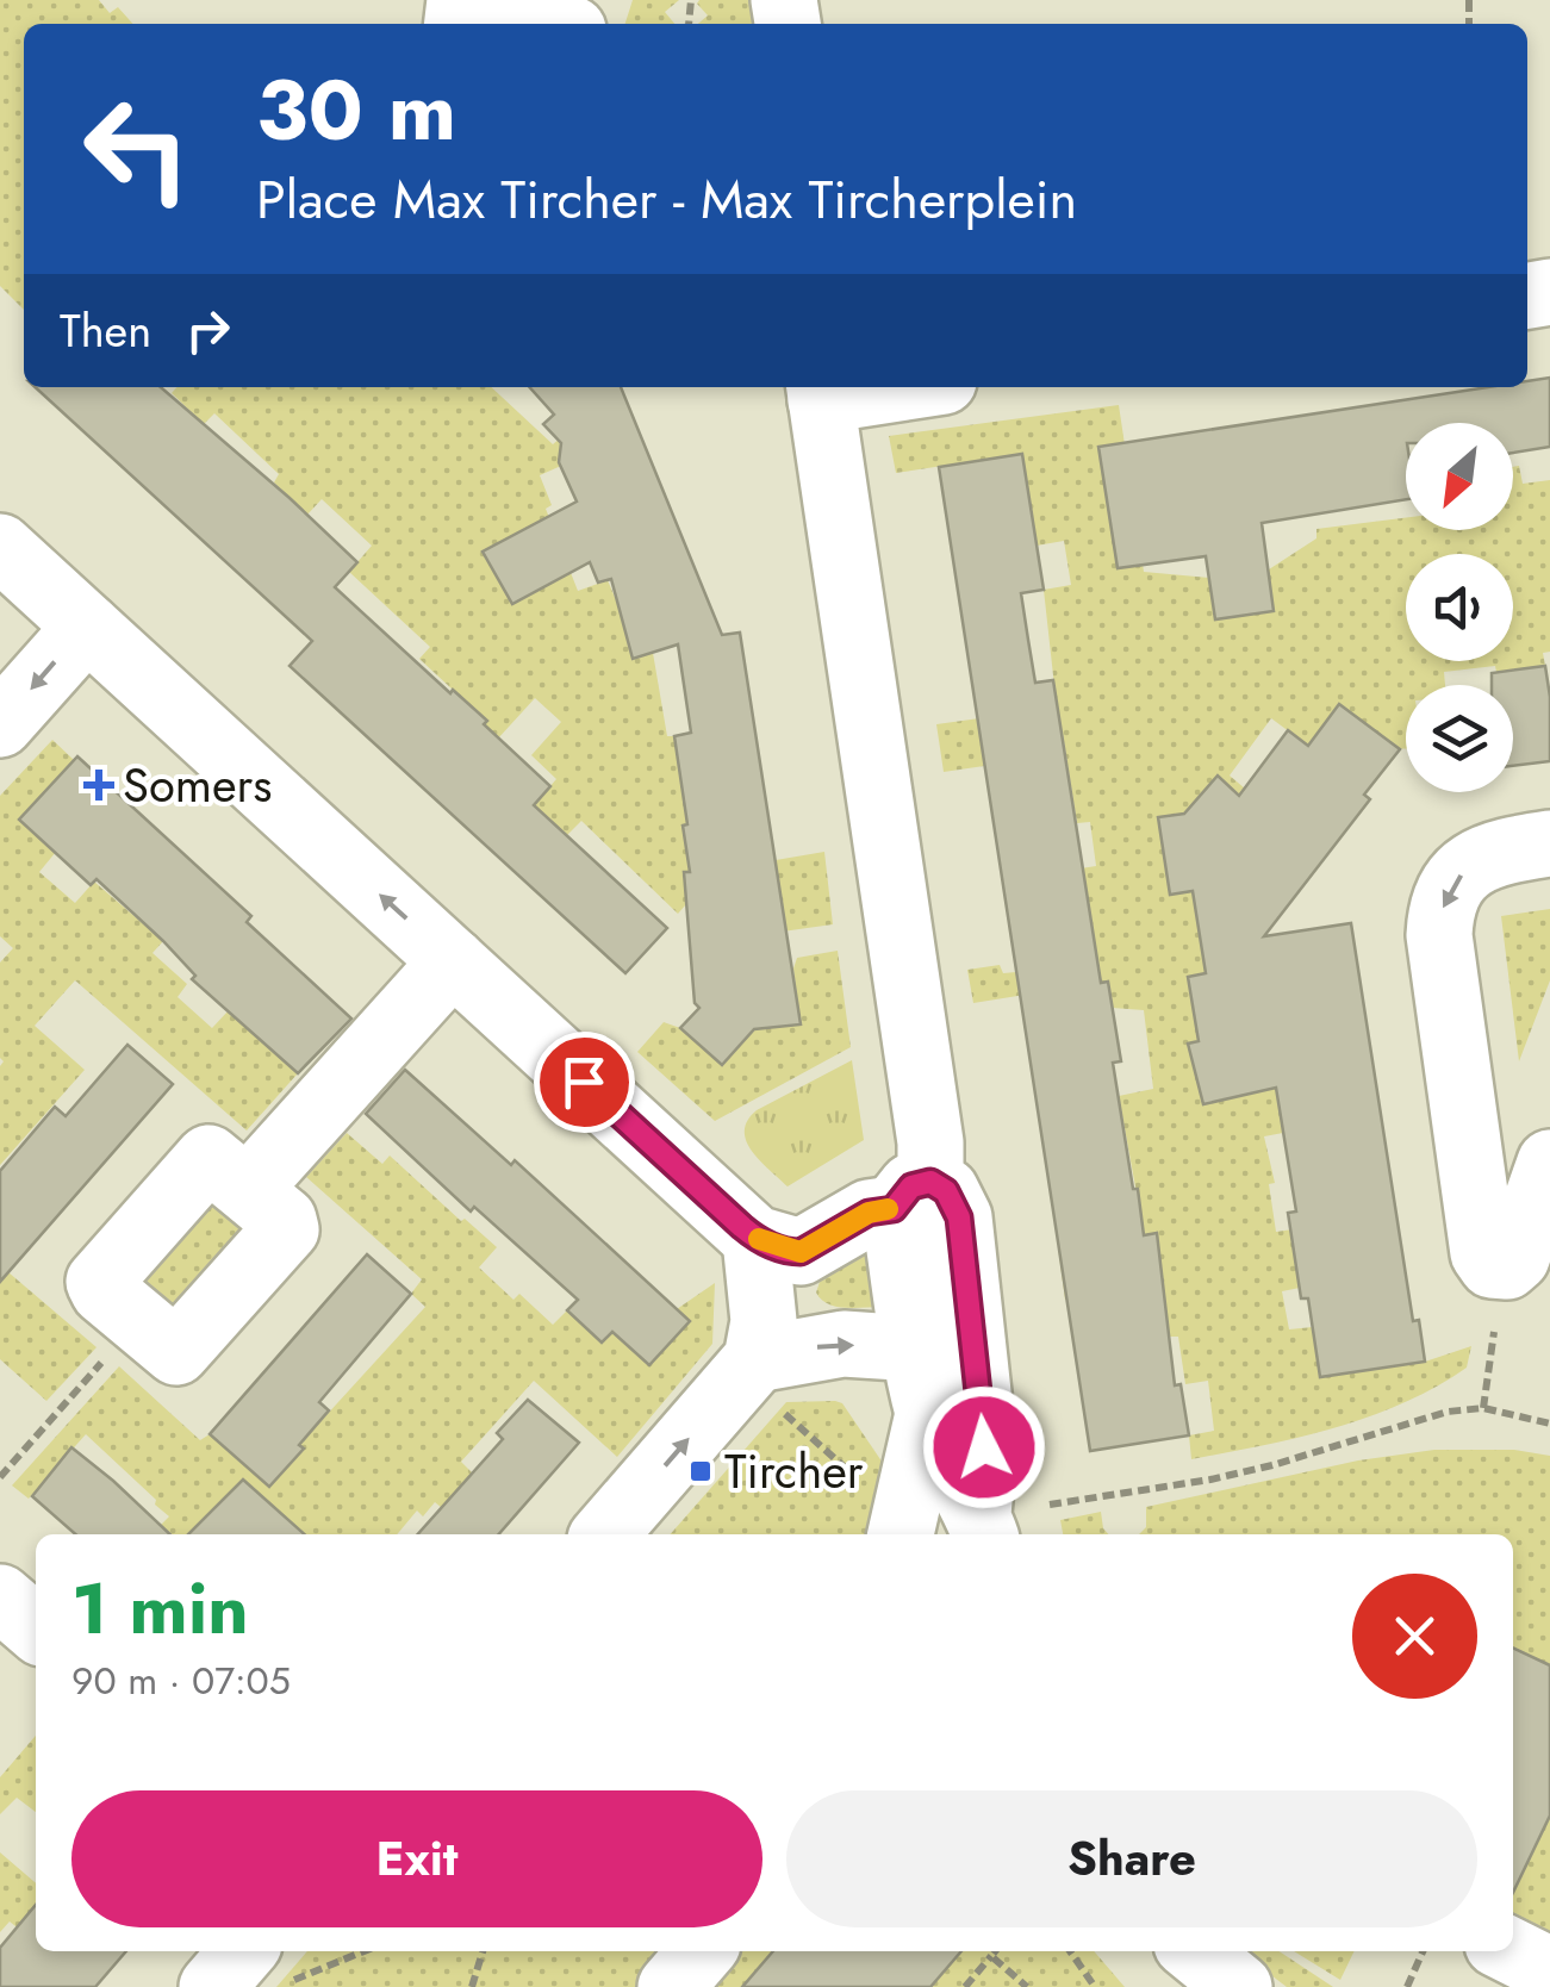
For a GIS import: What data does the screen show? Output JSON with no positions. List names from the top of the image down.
{
  "places": {
    "health": ["Somers"],
    "transit": ["Tircher"]
  },
  "north": "bottom left",
  "page": {
    "turn": ["30 m", "Place Max Tircher - Max Tircherplein"],
    "then": "Then",
    "heading": ["1 min", "90 m · 07:05"],
    "buttons": ["Exit", "Share"]
  }
}
